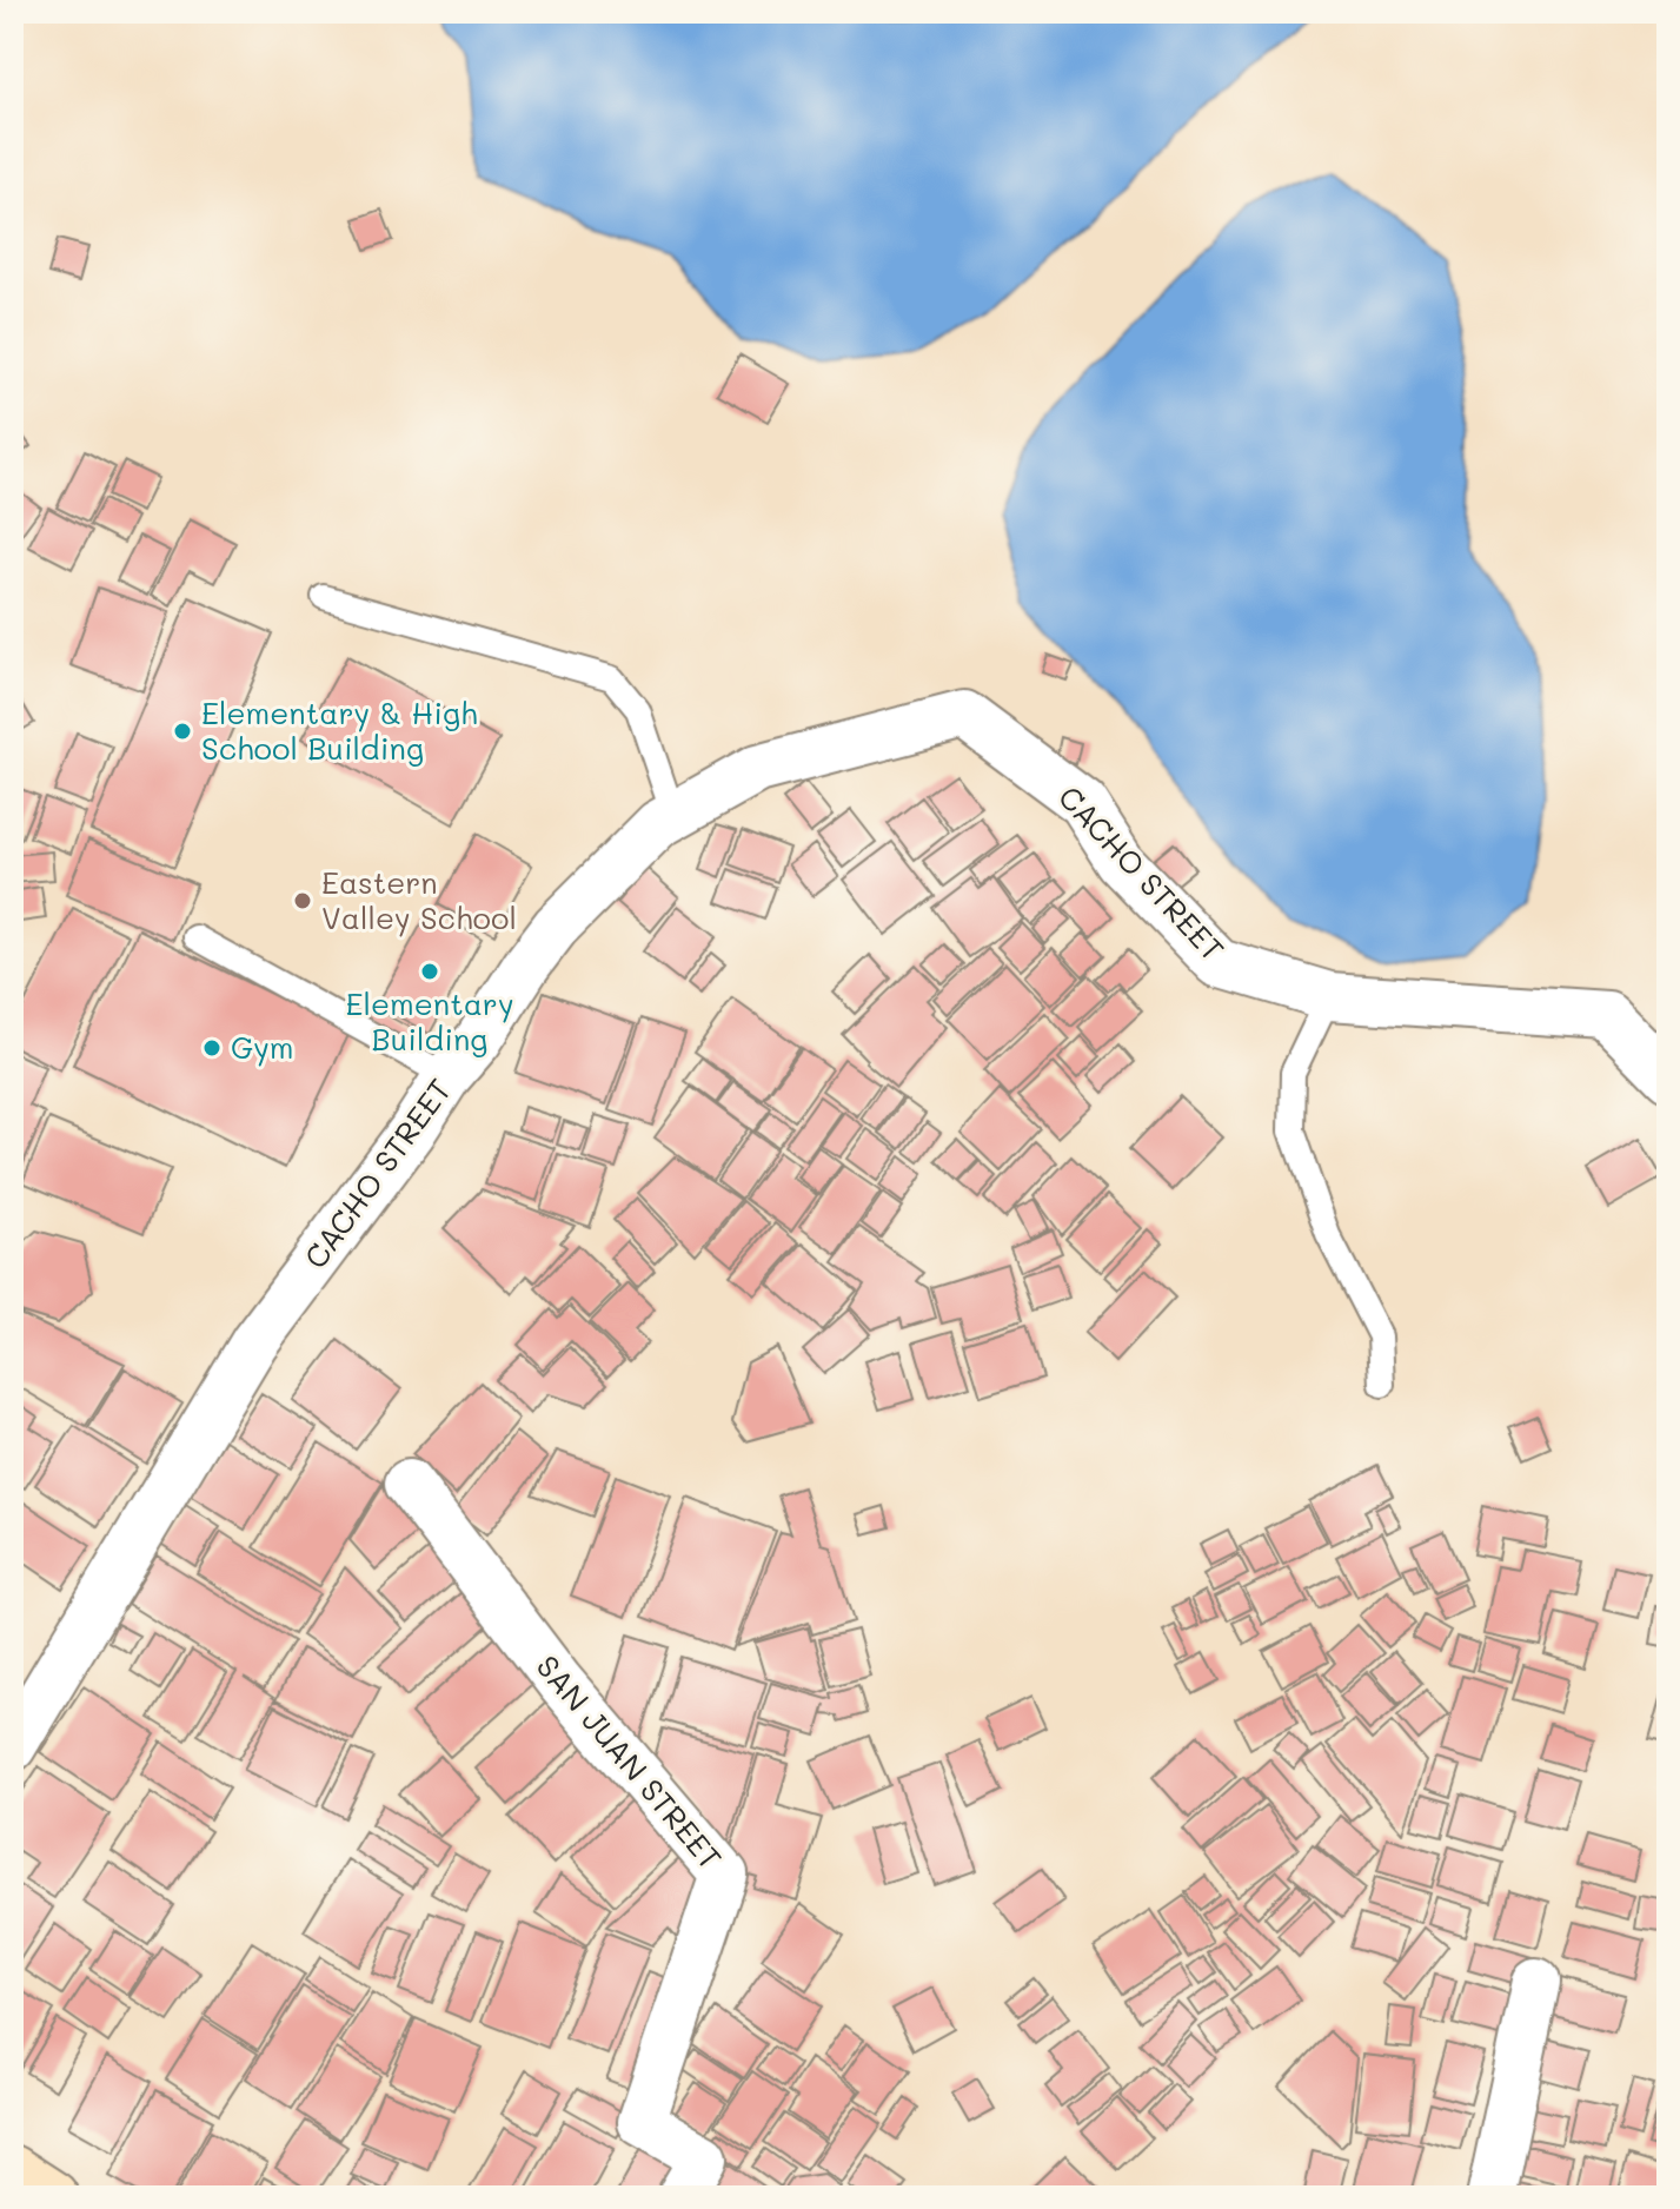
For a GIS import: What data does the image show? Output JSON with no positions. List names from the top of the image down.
{
  "streets": {
    "street": ["CACHO STREET", "SAN JUAN STREET"]
  },
  "places": [
    "Elementary & High School Building",
    "Eastern Valley School",
    "Elementary Building",
    "Gym"
  ]
}
